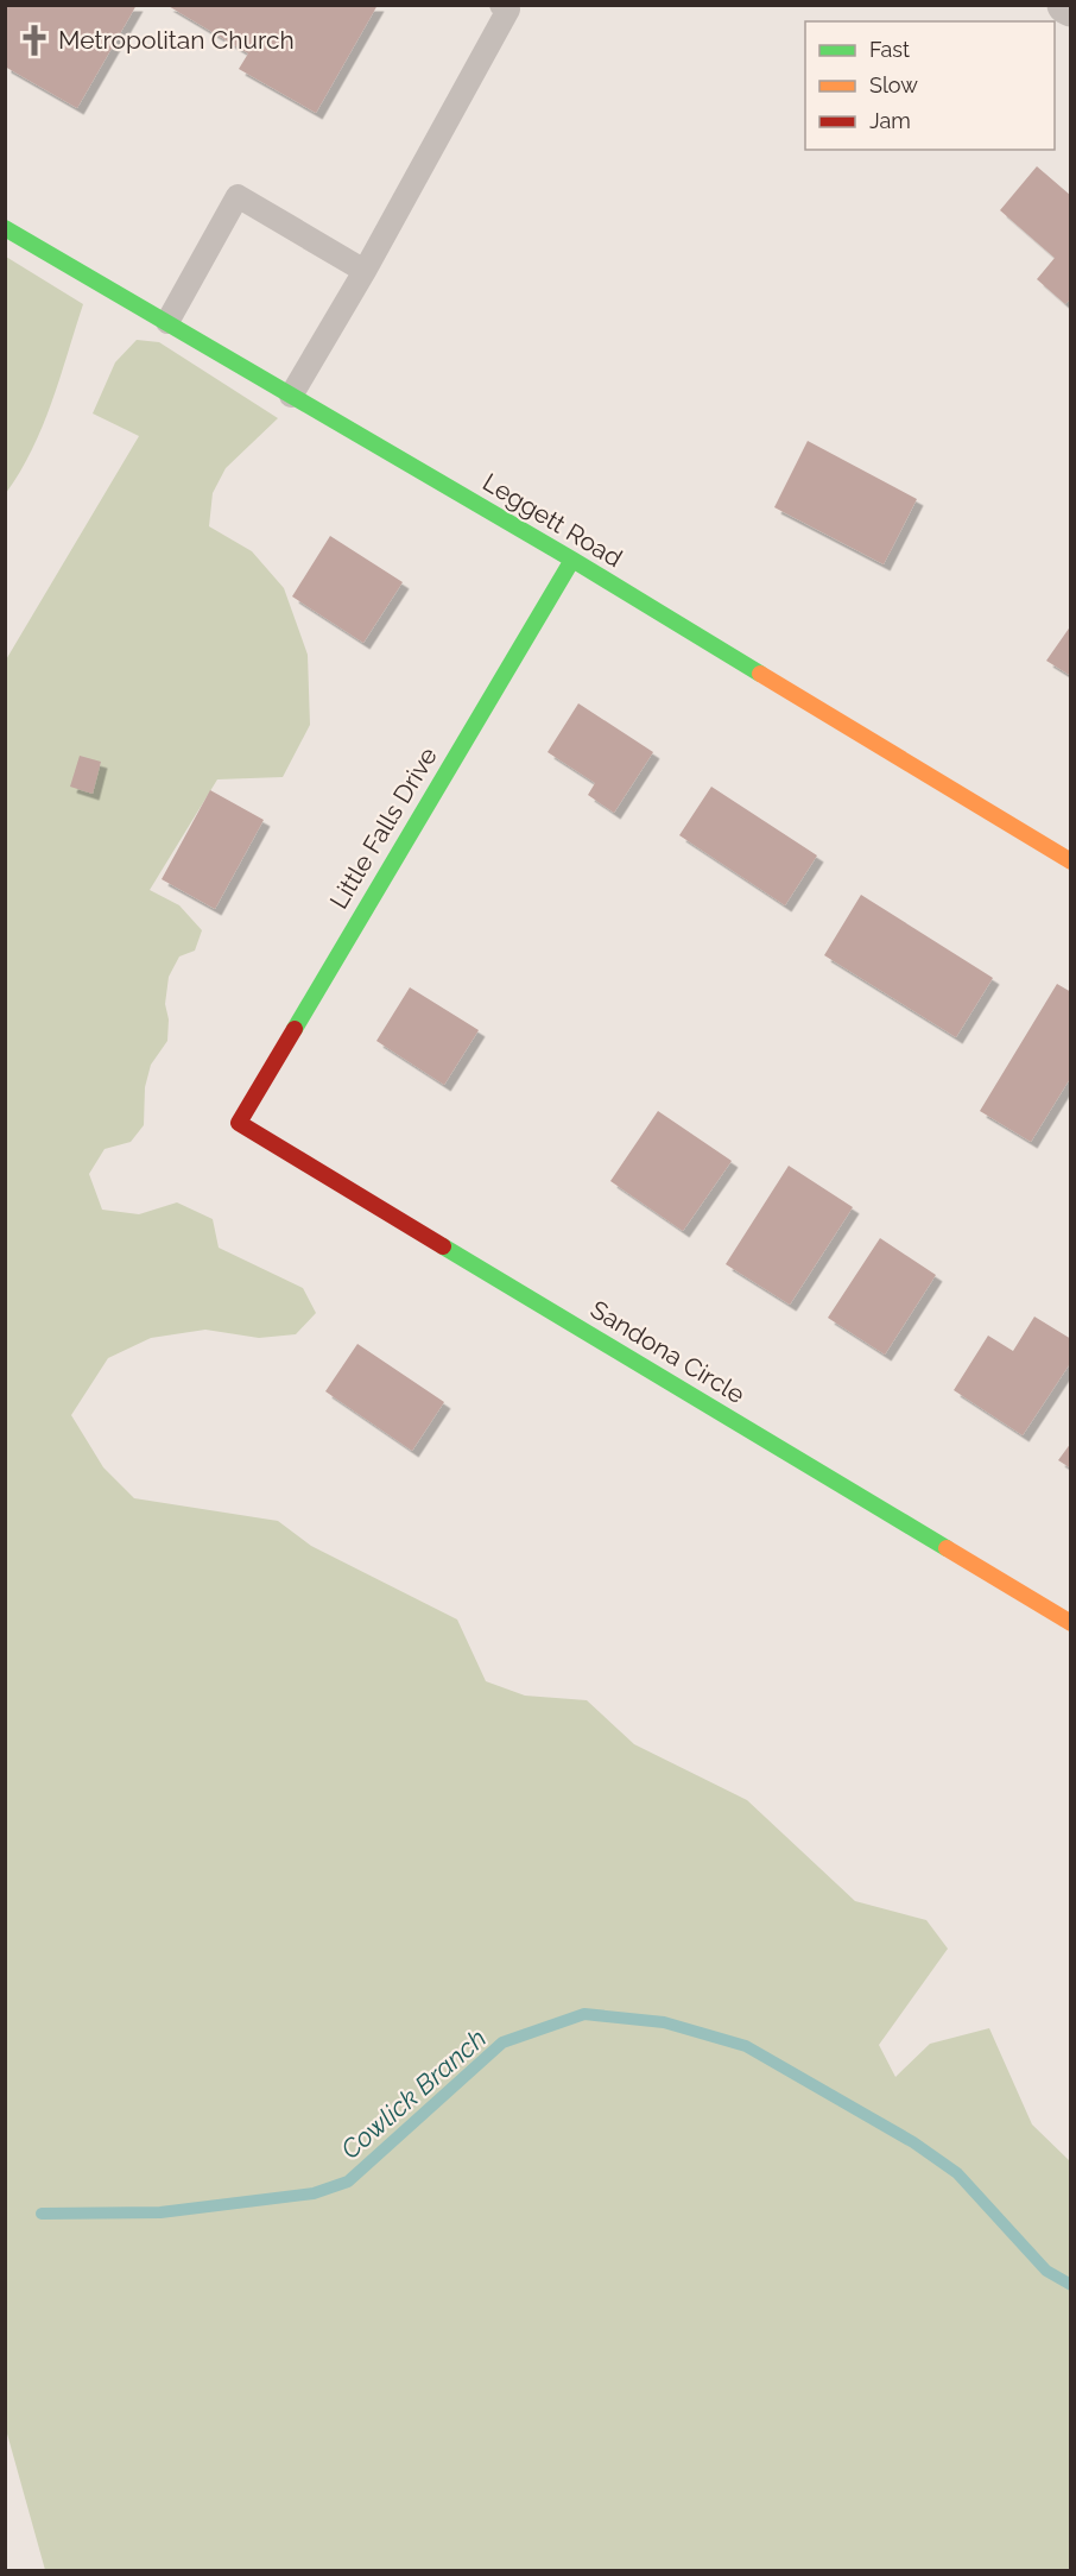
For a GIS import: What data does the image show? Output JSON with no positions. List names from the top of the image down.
{
  "streets": {
    "street": ["Leggett Road", "Little Falls Drive", "Sandona Circle"]
  },
  "crossings": [
    ["Leggett Road", "Little Falls Drive"],
    ["Little Falls Drive", "Sandona Circle"]
  ],
  "water": ["Cowlick Branch"],
  "places": {
    "church": ["Metropolitan Church"]
  },
  "legend": ["Fast", "Slow", "Jam"]
}
